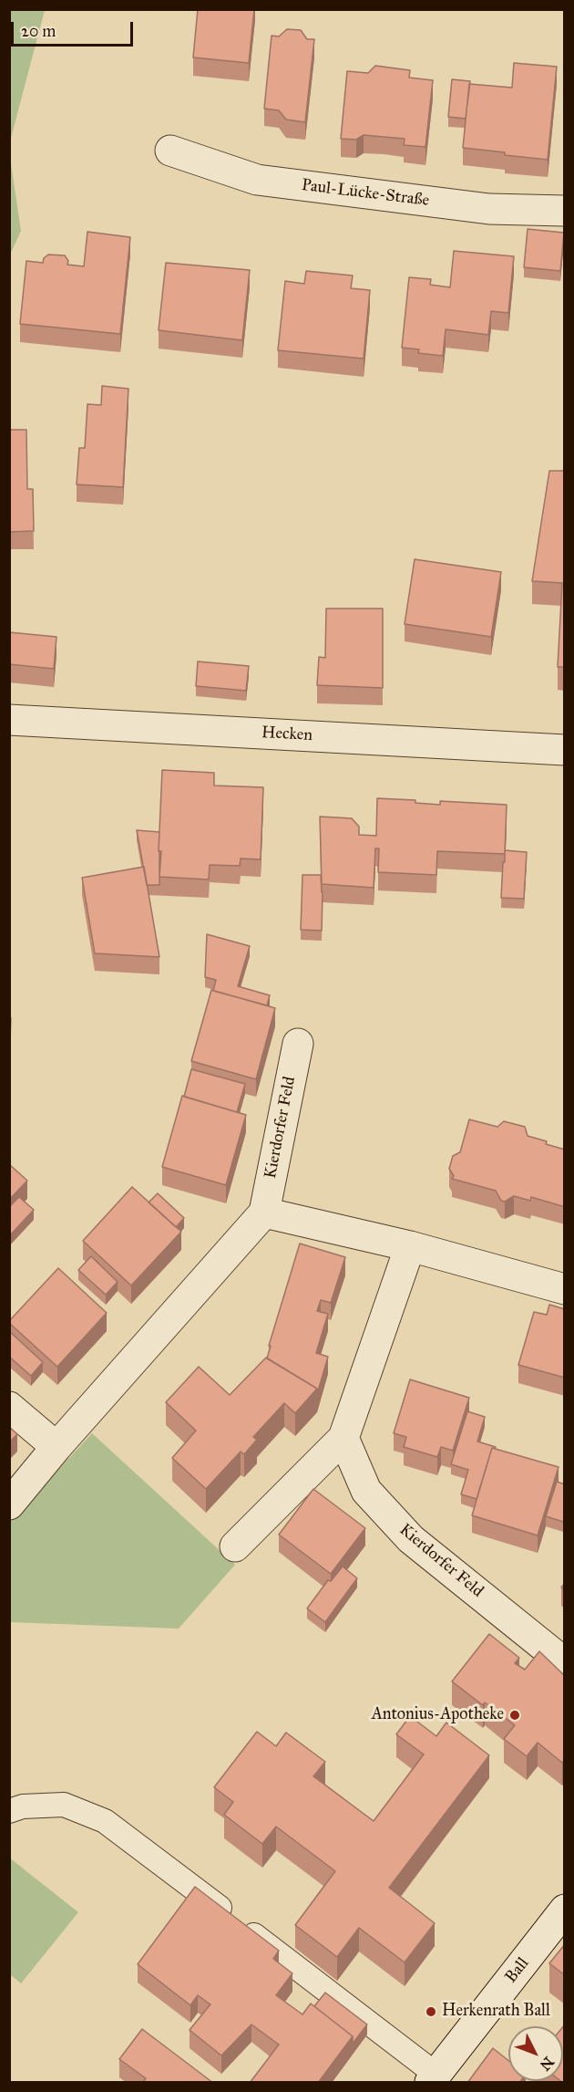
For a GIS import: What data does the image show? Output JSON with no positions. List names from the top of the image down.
{
  "streets": {
    "street": [
      "Paul-Lücke-Straße",
      "Hecken",
      "Kierdorfer Feld",
      "Ball"
    ]
  },
  "places": ["Antonius-Apotheke", "Herkenrath Ball"],
  "scale_bar": "20 m",
  "north": "bottom right"
}
